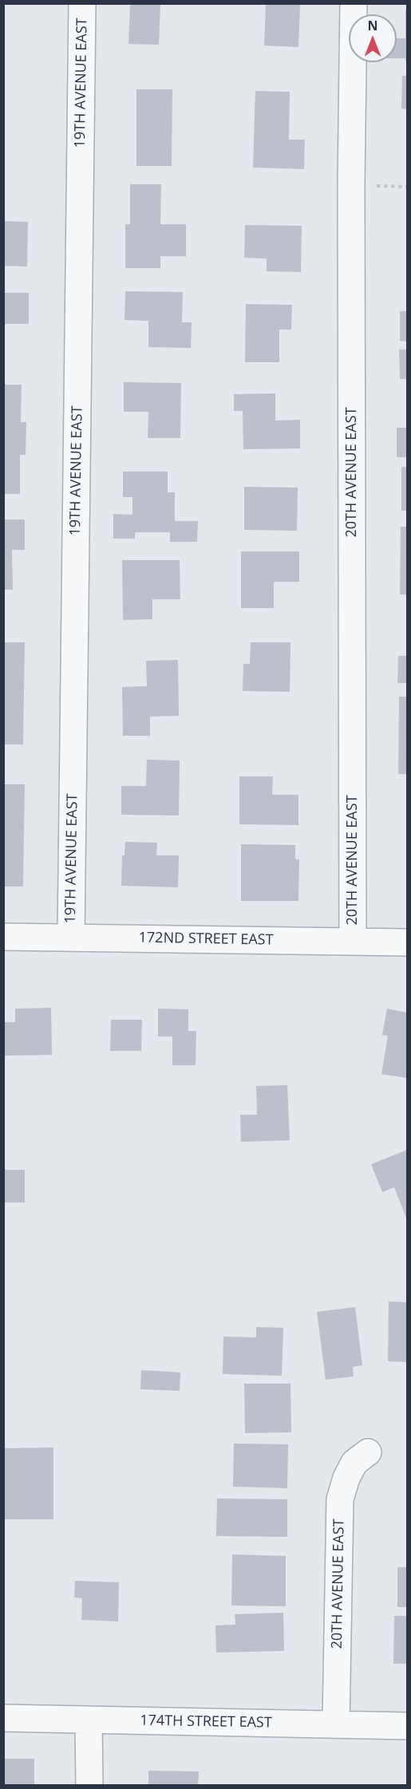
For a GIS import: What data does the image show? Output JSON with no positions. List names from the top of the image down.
{
  "streets": {
    "street": [
      "19TH AVENUE EAST",
      "20TH AVENUE EAST",
      "172ND STREET EAST",
      "174TH STREET EAST"
    ]
  },
  "crossings": [
    ["19TH AVENUE EAST", "172ND STREET EAST"],
    ["20TH AVENUE EAST", "172ND STREET EAST"],
    ["20TH AVENUE EAST", "174TH STREET EAST"]
  ],
  "north": "top"
}
